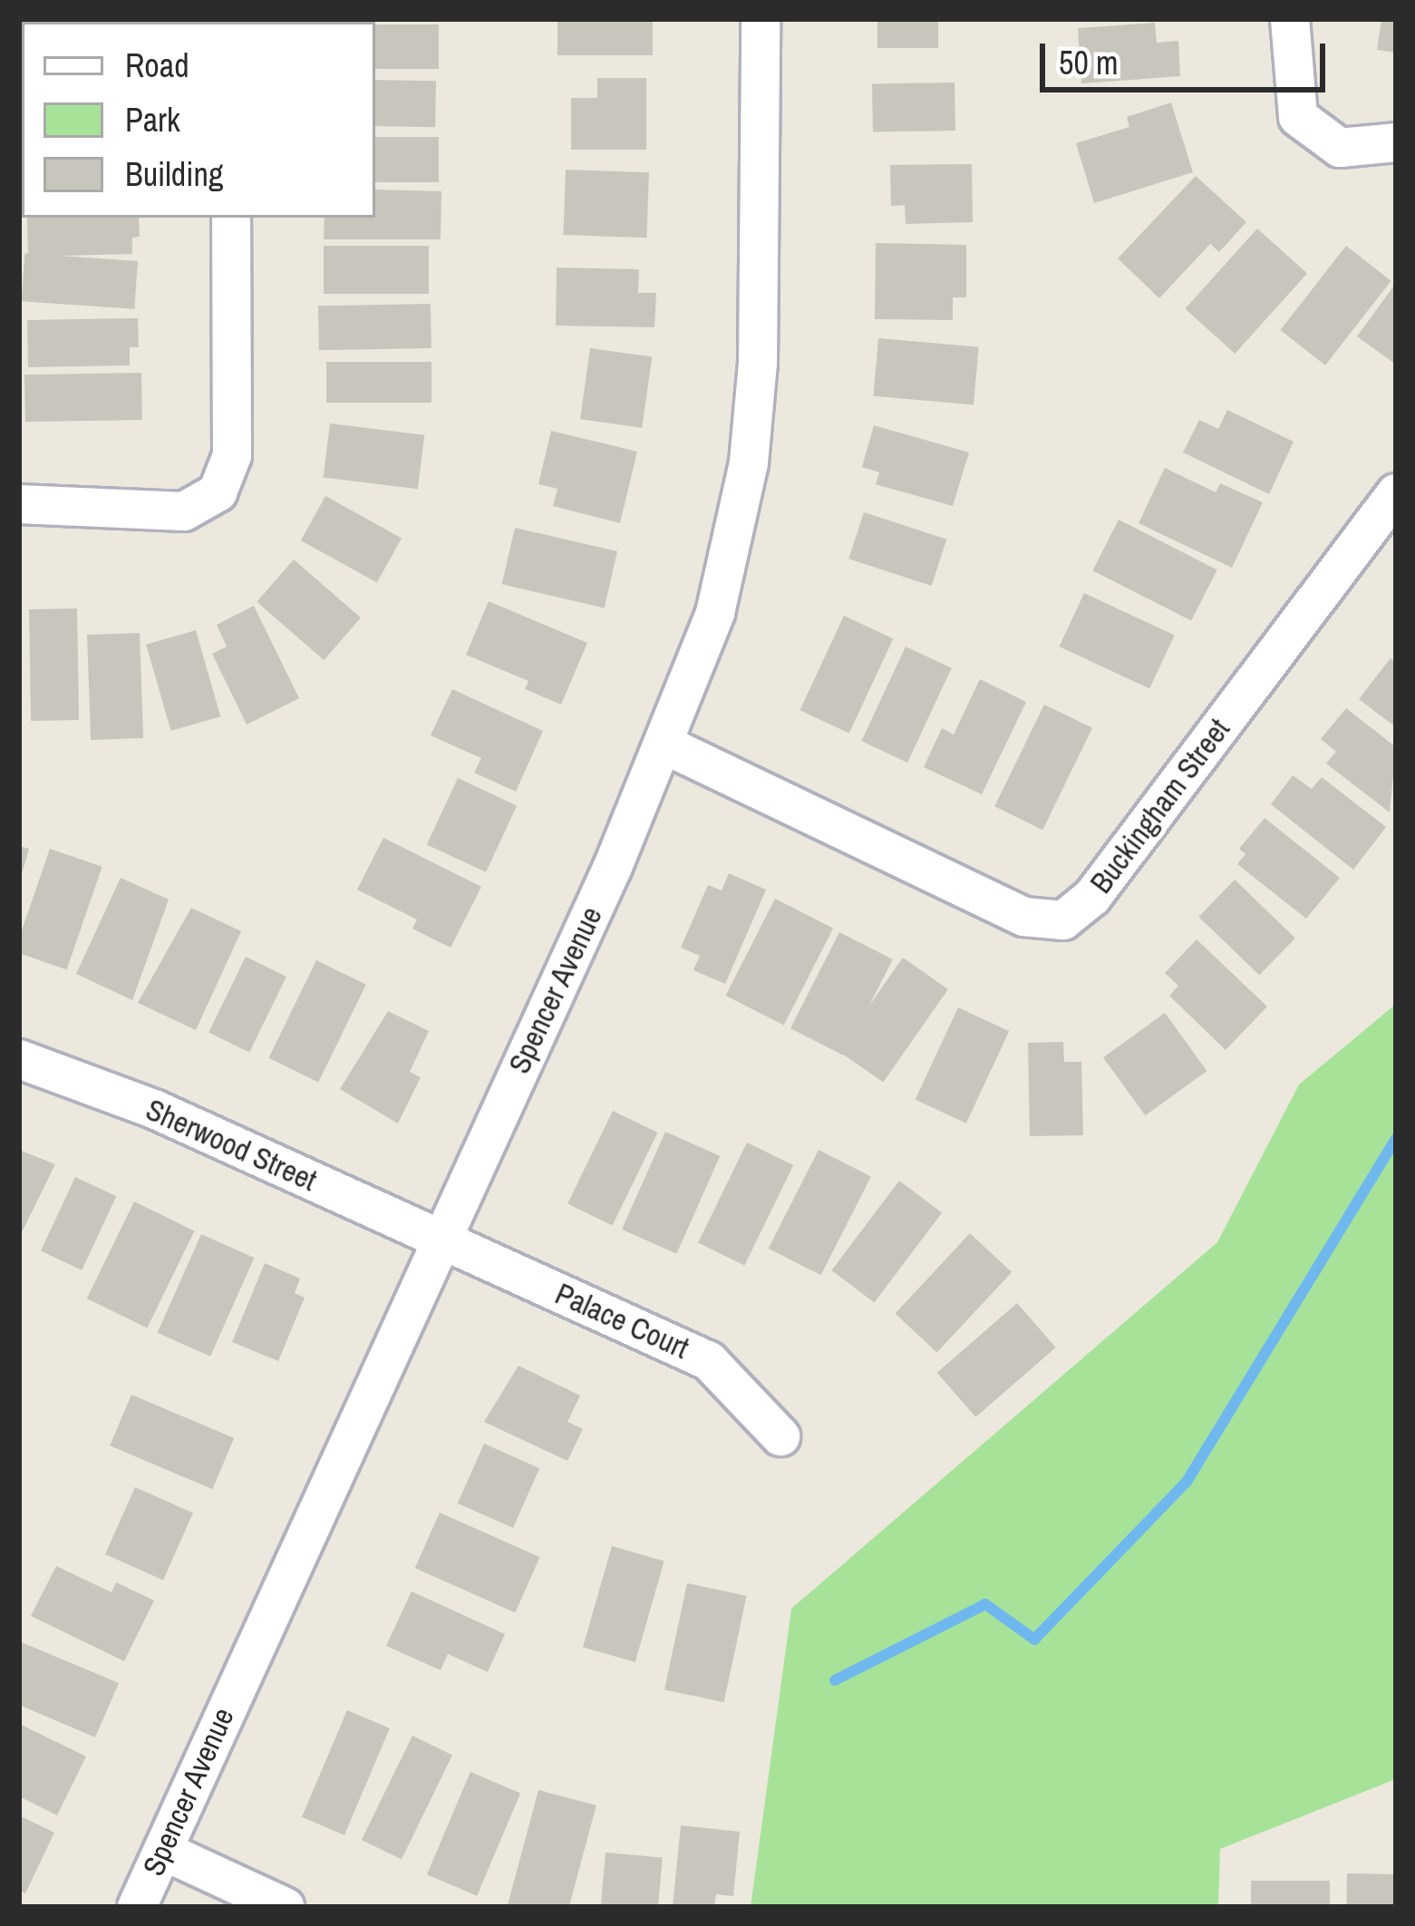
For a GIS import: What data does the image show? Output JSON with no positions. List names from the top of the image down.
{
  "streets": {
    "street": [
      "Buckingham Street",
      "Spencer Avenue",
      "Sherwood Street",
      "Palace Court"
    ]
  },
  "crossings": [
    ["Buckingham Street", "Spencer Avenue"],
    ["Spencer Avenue", "Sherwood Street"],
    ["Spencer Avenue", "Palace Court"],
    ["Sherwood Street", "Palace Court"]
  ],
  "legend": ["Road", "Park", "Building"],
  "scale_bar": "50 m"
}
